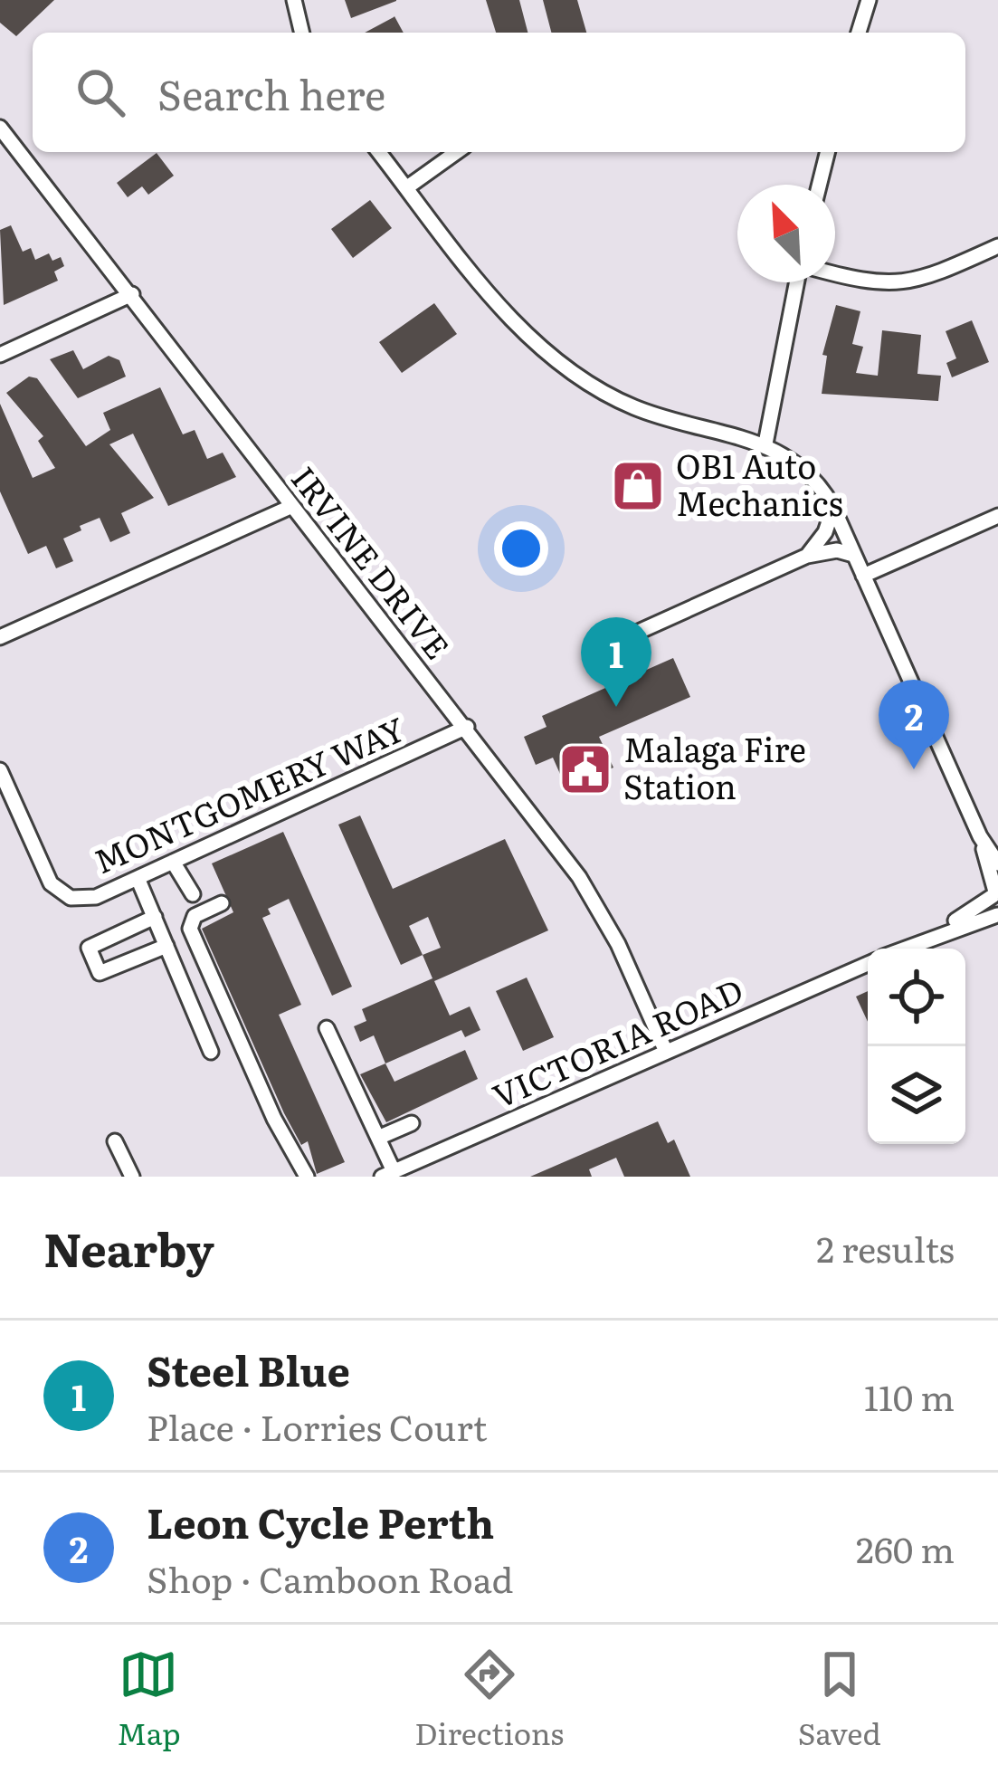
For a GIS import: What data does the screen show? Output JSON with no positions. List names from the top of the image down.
{
  "streets": {
    "street": ["IRVINE DRIVE", "MONTGOMERY WAY", "VICTORIA ROAD"]
  },
  "crossings": [
    ["IRVINE DRIVE", "MONTGOMERY WAY"],
    ["IRVINE DRIVE", "VICTORIA ROAD"]
  ],
  "places": {
    "shop": ["OB1 Auto Mechanics"],
    "public building": ["Malaga Fire Station"]
  },
  "north": "top left",
  "page": {
    "search": "Search here",
    "pins": ["1", "2"],
    "heading": ["Nearby", "2 results"],
    "list": [
      {
        "mark": "1",
        "name": "Steel Blue",
        "note": "Place · Lorries Court",
        "value": "110 m"
      },
      {
        "mark": "2",
        "name": "Leon Cycle Perth",
        "note": "Shop · Camboon Road",
        "value": "260 m"
      }
    ],
    "nav": ["Map", "Directions", "Saved"]
  }
}
